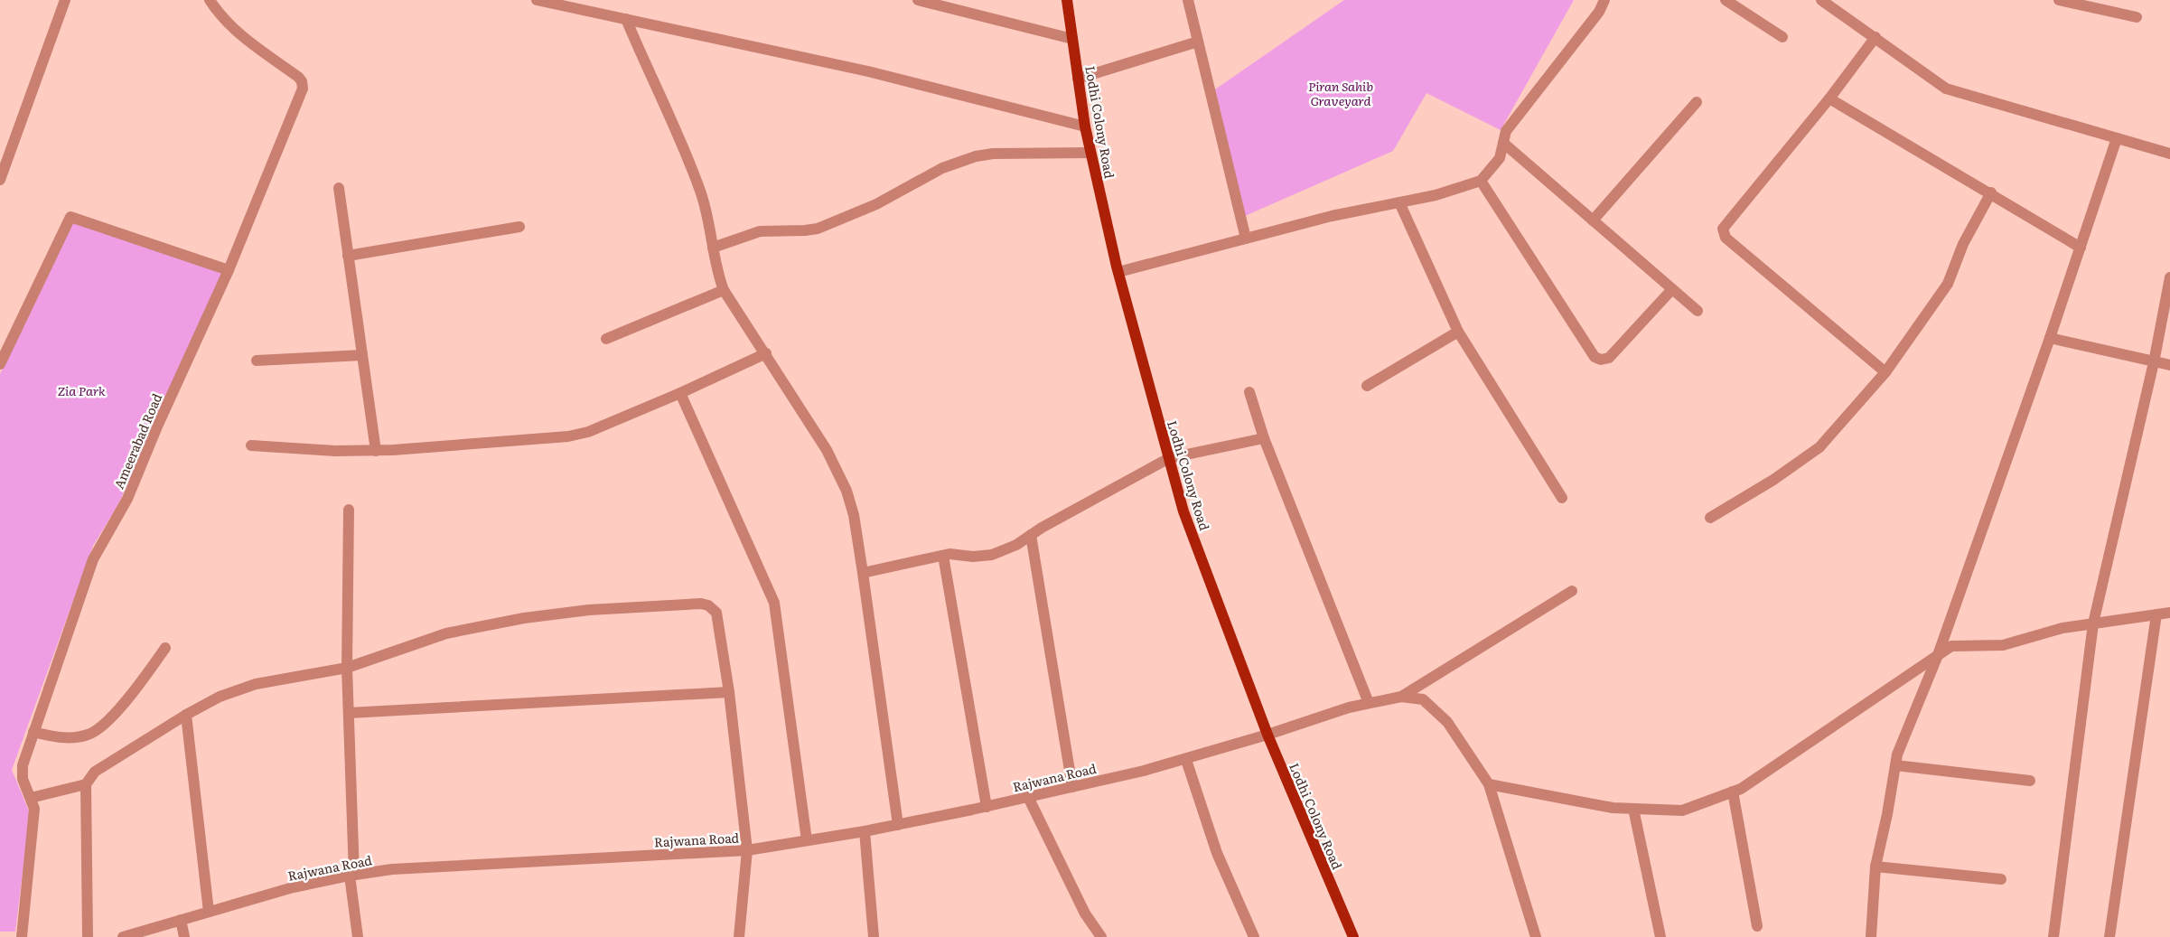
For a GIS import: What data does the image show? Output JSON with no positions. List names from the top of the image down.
{
  "streets": {
    "main road": ["Lodhi Colony Road"],
    "street": ["Ameerabad Road", "Rajwana Road"]
  },
  "crossings": [
    ["Lodhi Colony Road", "Rajwana Road"]
  ],
  "parks": ["Piran Sahib Graveyard", "Zia Park"]
}
